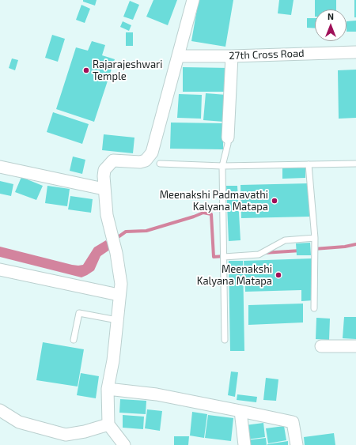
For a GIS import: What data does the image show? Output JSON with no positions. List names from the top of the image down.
{
  "streets": {
    "street": ["27th Cross Road"]
  },
  "places": ["Rajarajeshwari Temple", "Meenakshi Padmavathi Kalyana Matapa", "Meenakshi Kalyana Matapa"],
  "north": "top"
}
